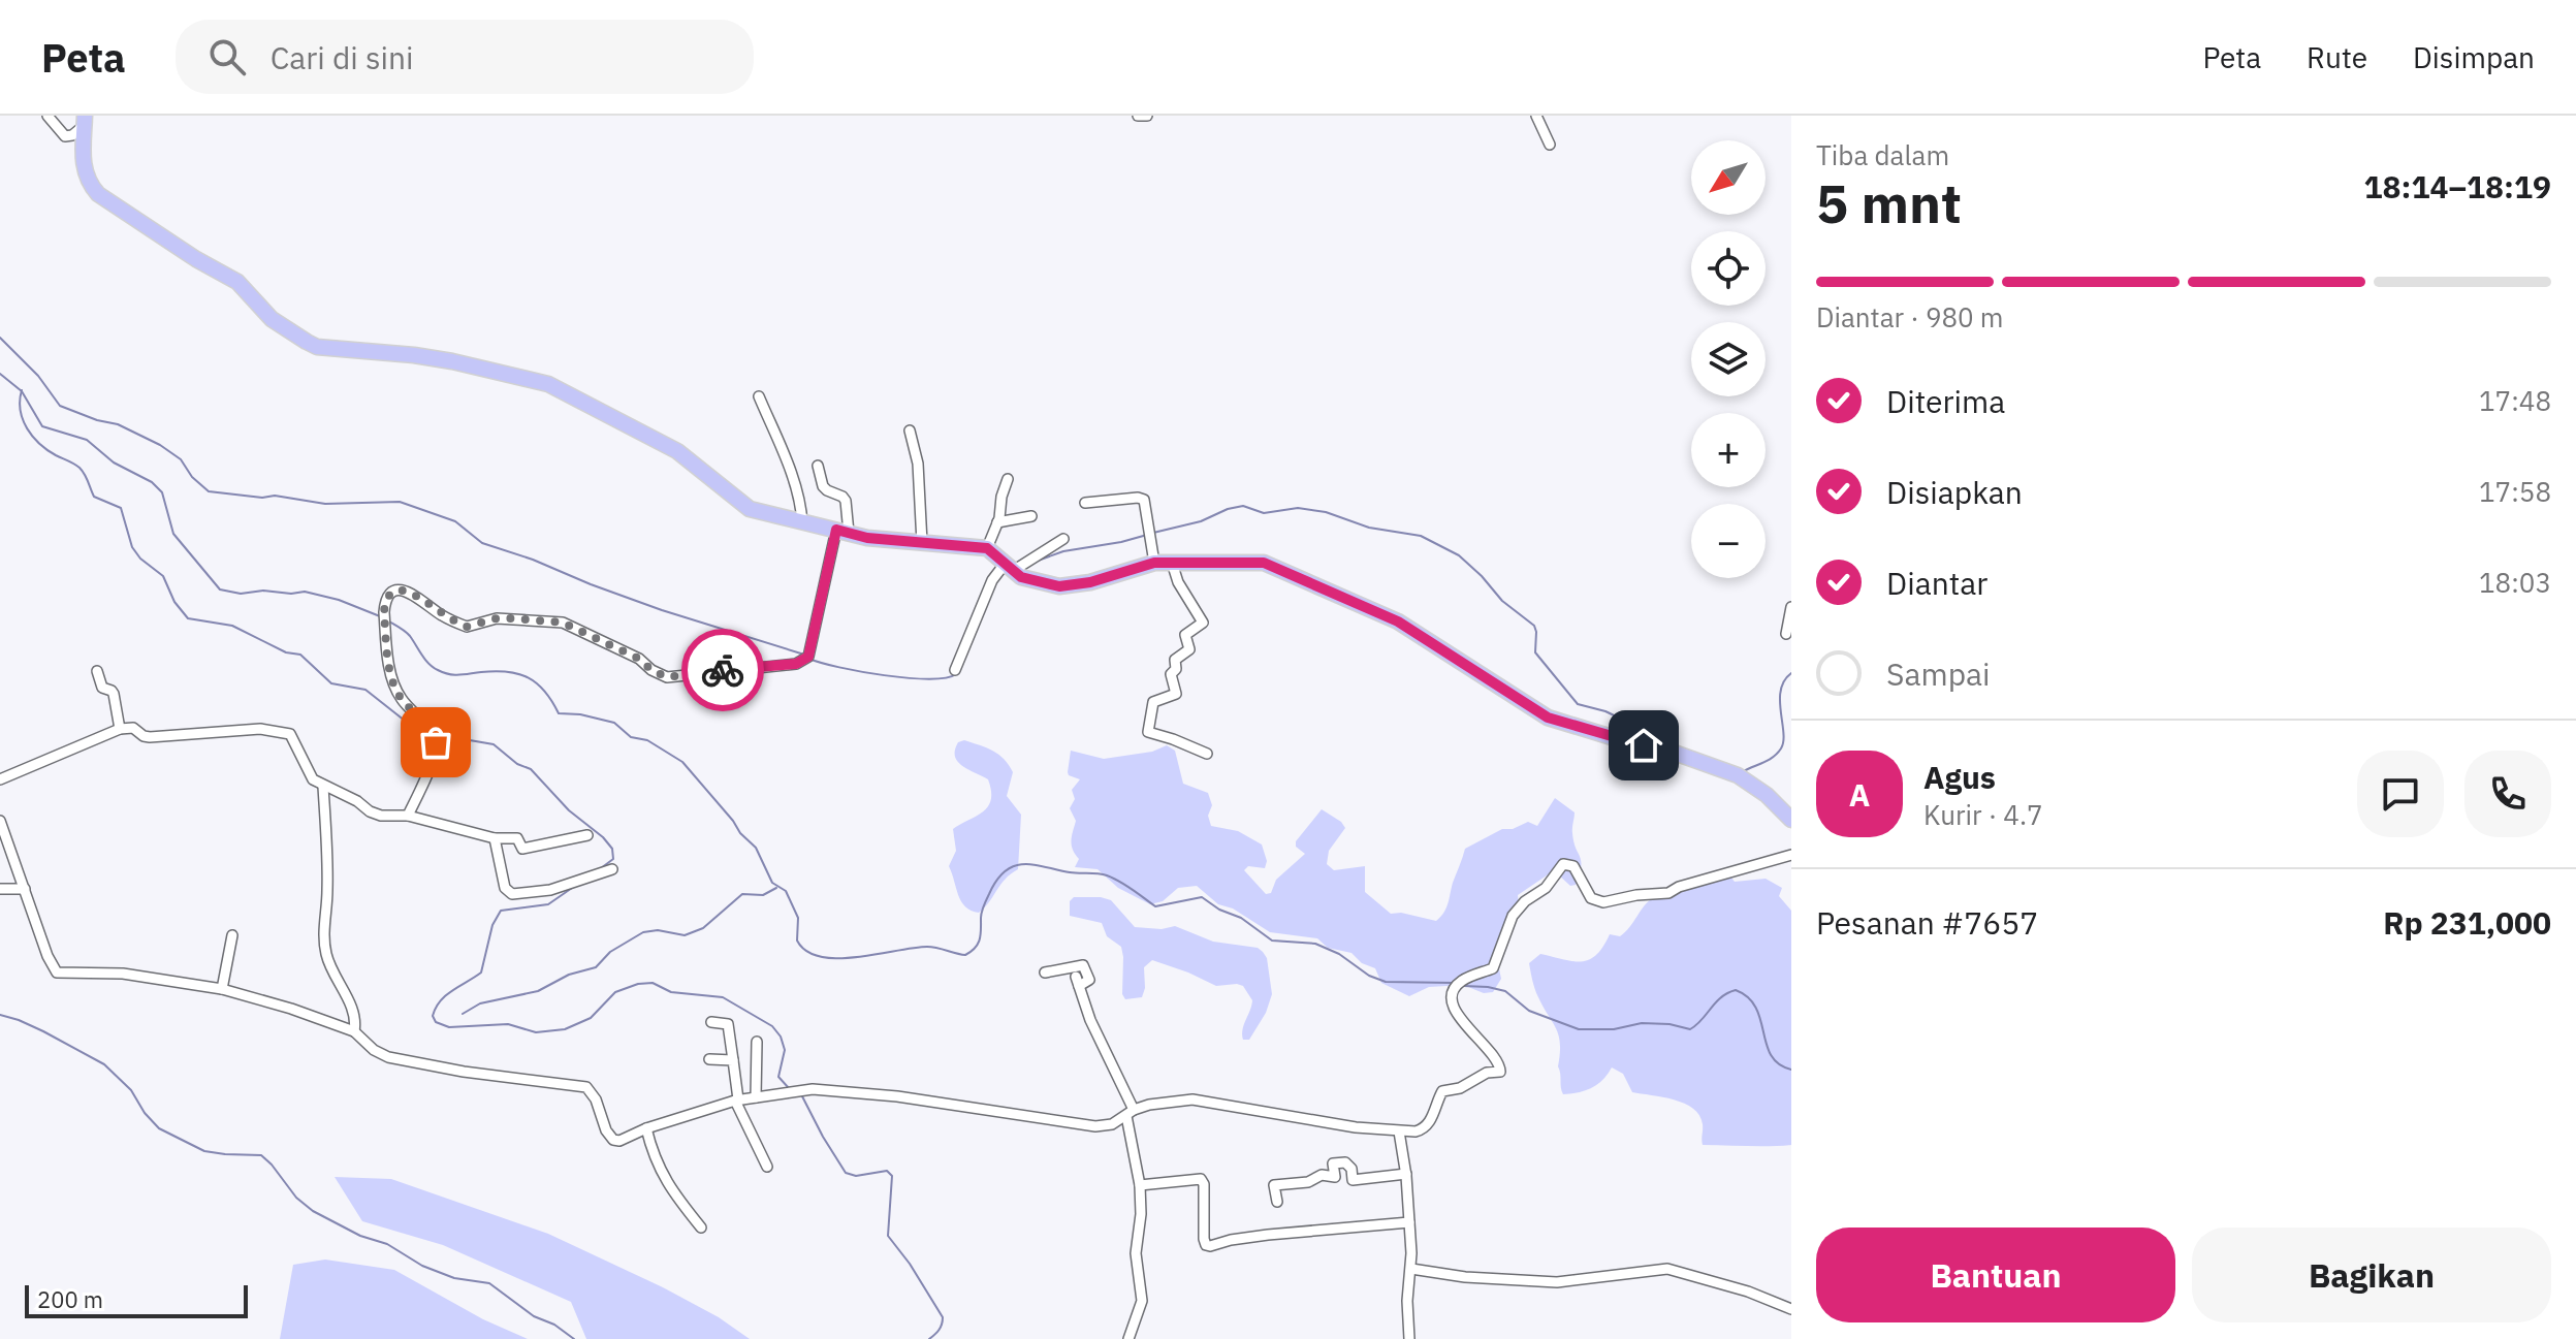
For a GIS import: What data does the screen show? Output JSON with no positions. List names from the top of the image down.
{
  "scale_bar": "200 m",
  "north": "bottom left",
  "page": {
    "header": "Peta",
    "search": "Cari di sini",
    "nav": ["Peta", "Rute", "Disimpan"],
    "heading": ["5 mnt", "Tiba dalam", "18:14–18:19"],
    "panel": [
      "Agus",
      "Kurir · 4.7",
      "Pesanan #7657",
      "Rp 231,000"
    ],
    "map_buttons": ["+", "−"],
    "bar": "Diantar · 980 m",
    "list": [
      ["Diterima", "17:48"],
      ["Disiapkan", "17:58"],
      ["Diantar", "18:03"],
      "Sampai"
    ],
    "round": "A",
    "buttons": ["Bantuan", "Bagikan"],
    "scale": "200 m"
  }
}
